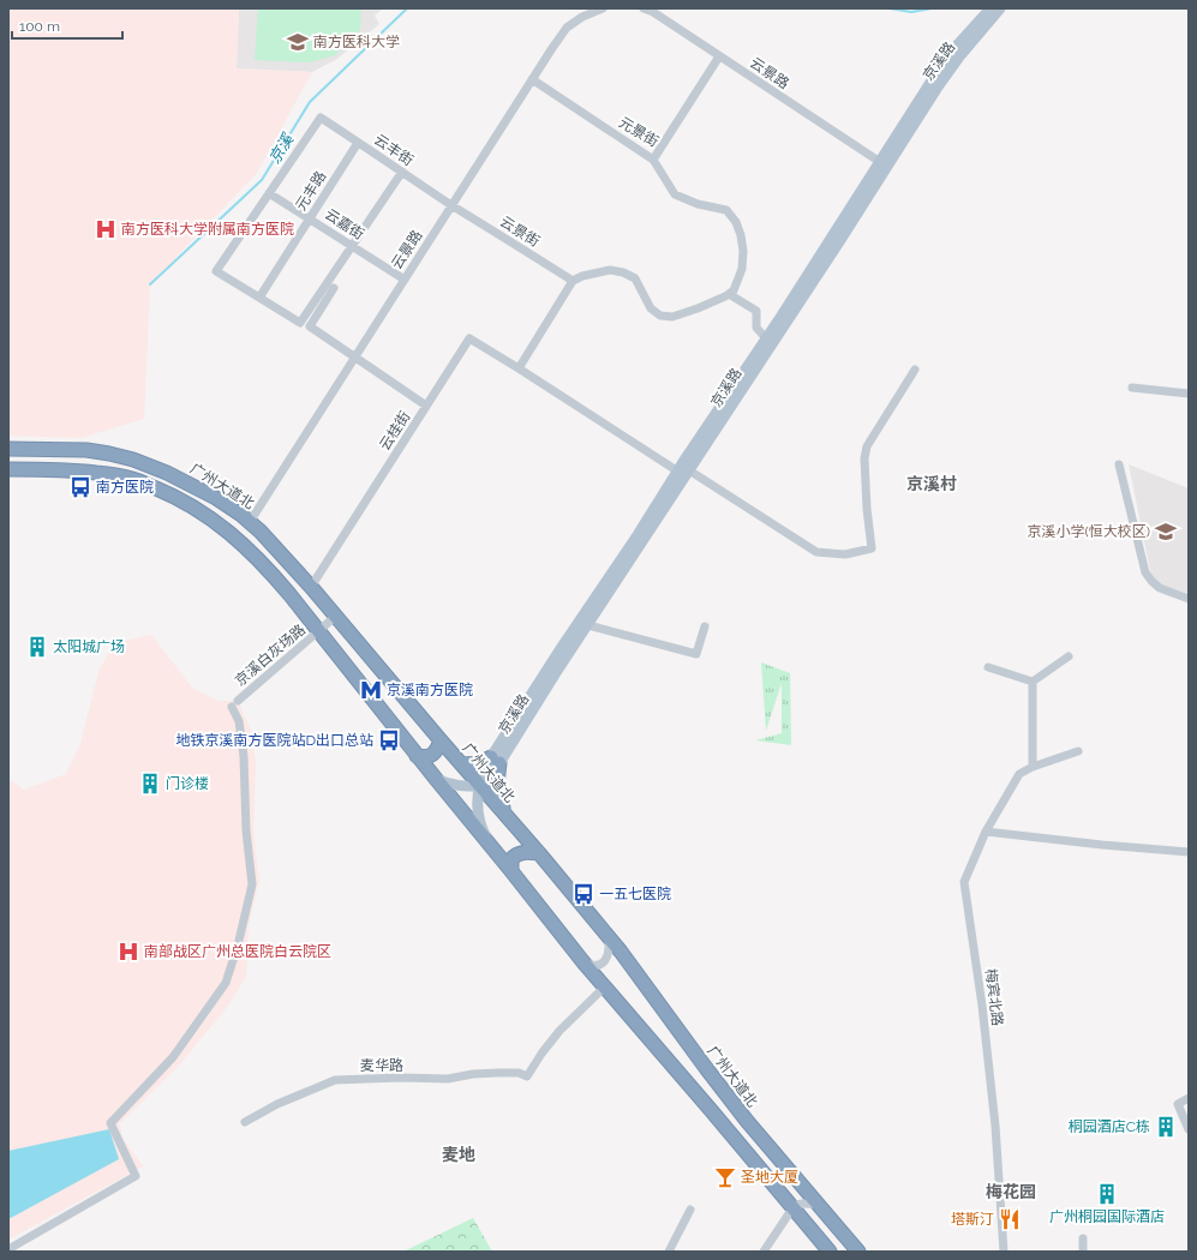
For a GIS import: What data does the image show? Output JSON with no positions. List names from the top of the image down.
{
  "streets": {
    "highway": ["广州大道北"],
    "main road": ["京溪路"],
    "street": [
      "云景路",
      "元景街",
      "云丰街",
      "元丰路",
      "云嘉街",
      "云景街",
      "云桂街",
      "京溪白灰场路",
      "梅宾北路",
      "麦华路"
    ]
  },
  "crossings": [
    ["京溪路", "云景路"],
    ["京溪路", "云桂街"],
    ["京溪路", "广州大道北"],
    ["云景路", "元景街"],
    ["云景路", "云丰街"],
    ["云景路", "云嘉街"],
    ["云景路", "云景街"],
    ["云景路", "广州大道北"],
    ["云丰街", "元丰路"],
    ["云丰街", "云嘉街"],
    ["云丰街", "云景街"],
    ["元丰路", "云嘉街"],
    ["云桂街", "广州大道北"],
    ["广州大道北", "京溪白灰场路"]
  ],
  "districts": ["京溪村", "麦地", "梅花园"],
  "water": ["京溪"],
  "places": {
    "school or university": ["南方医科大学", "京溪小学(恒大校区)"],
    "hospital": ["南方医科大学附属南方医院", "南部战区广州总医院白云院区"],
    "bus stop": ["南方医院", "地铁京溪南方医院站D出口总站", "一五七医院"],
    "building": [
      "太阳城广场",
      "门诊楼",
      "桐园酒店C栋",
      "广州桐园国际酒店"
    ],
    "metro station": ["京溪南方医院"],
    "bar": ["圣地大厦"],
    "restaurant": ["塔斯汀"]
  },
  "scale_bar": "100 m"
}
